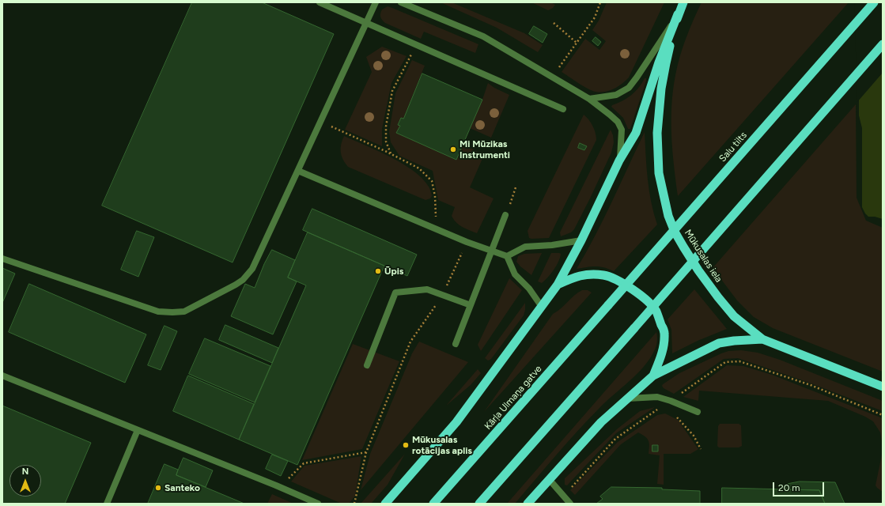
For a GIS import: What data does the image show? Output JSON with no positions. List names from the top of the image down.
{
  "streets": {
    "highway": ["Salu tilts", "Mūkusalas iela", "Kārļa Ulmaņa gatve"]
  },
  "crossings": [
    ["Salu tilts", "Kārļa Ulmaņa gatve"]
  ],
  "places": [
    "Mi Mūzikas Instrumenti",
    "Ūpis",
    "Mūkusalas rotācijas aplis",
    "Santeko"
  ],
  "scale_bar": "20 m",
  "north": "top"
}
